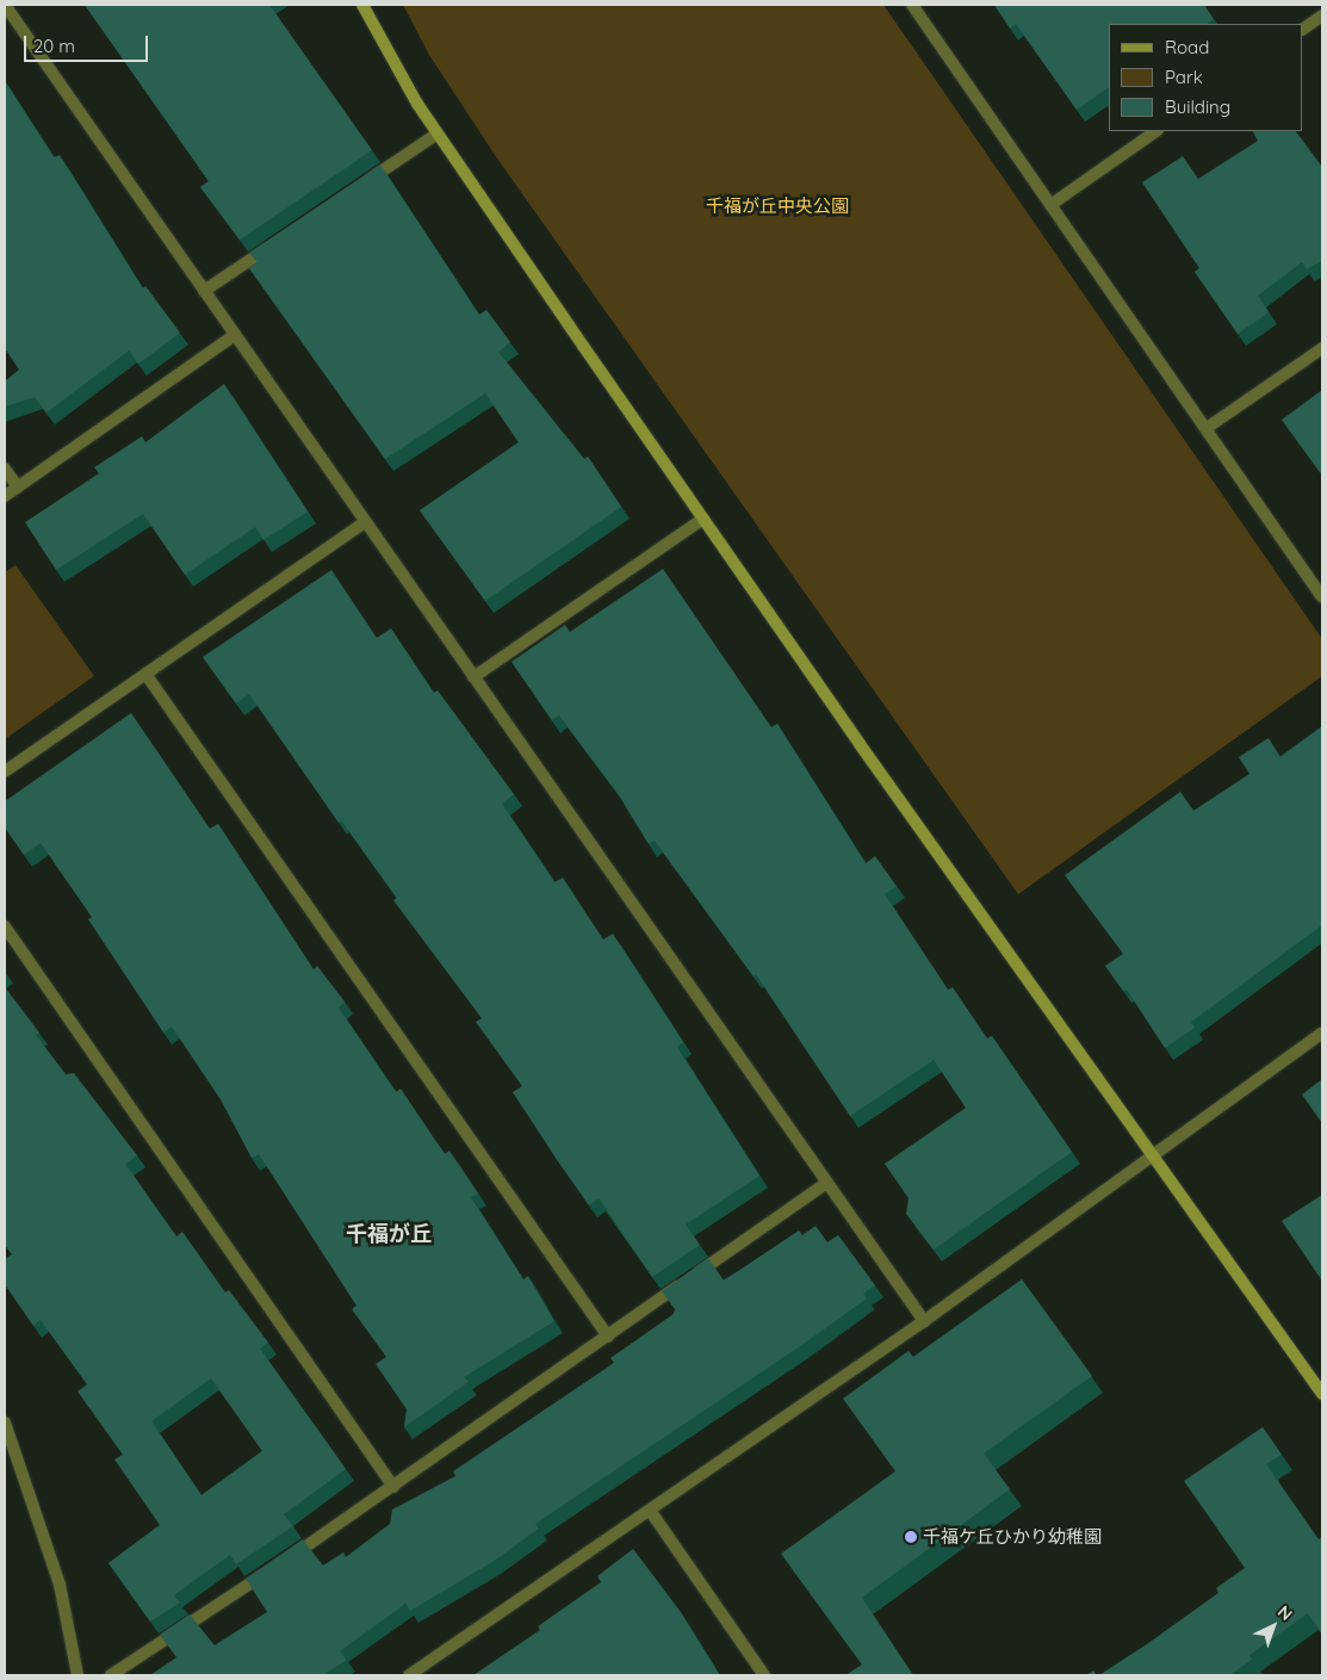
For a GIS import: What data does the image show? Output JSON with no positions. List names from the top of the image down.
{
  "districts": ["千福が丘"],
  "parks": ["千福が丘中央公園"],
  "places": ["千福ケ丘ひかり幼稚園"],
  "legend": ["Road", "Park", "Building"],
  "scale_bar": "20 m",
  "north": "top right"
}
